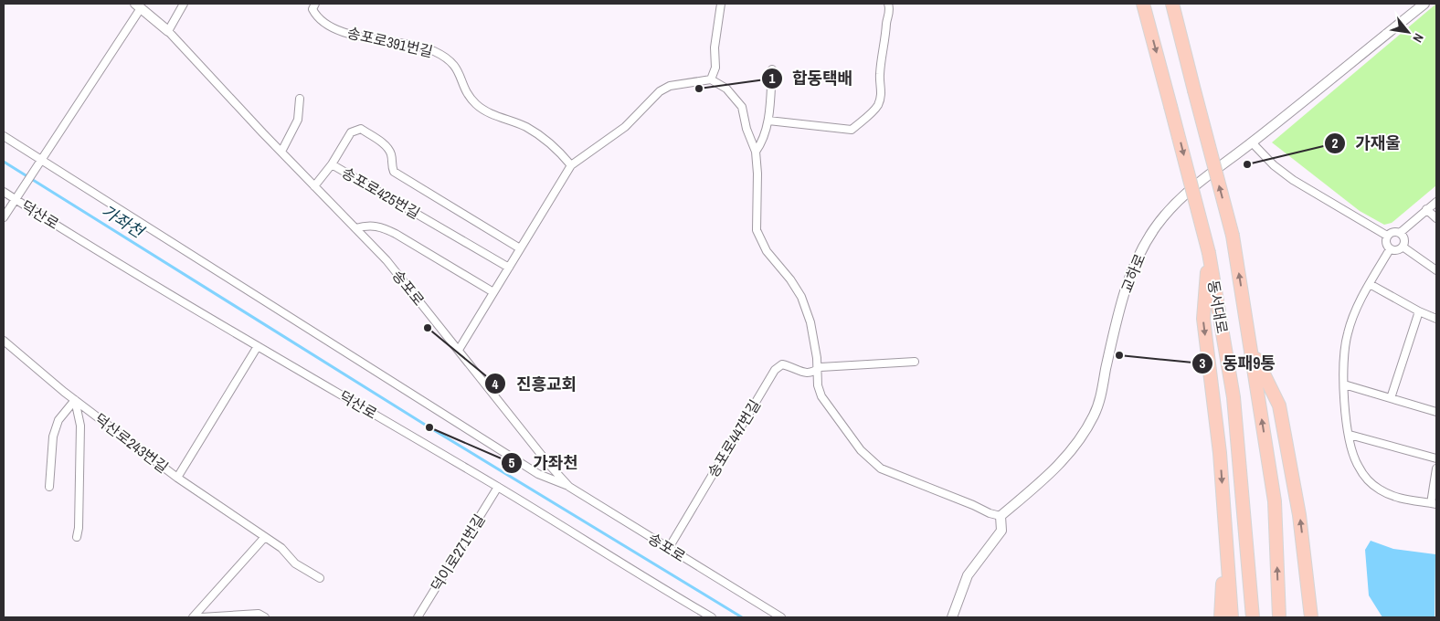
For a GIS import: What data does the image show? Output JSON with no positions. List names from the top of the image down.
{
  "streets": {
    "highway": ["동서대로"],
    "street": [
      "송포로391번길",
      "송포로425번길",
      "덕산로",
      "교하로",
      "송포로",
      "송포로447번길",
      "덕산로243번길",
      "덕이로271번길"
    ]
  },
  "crossings": [
    ["덕산로", "덕이로271번길"],
    ["송포로", "송포로447번길"]
  ],
  "water": ["가좌천"],
  "places": [
    "합동택배",
    "가재울",
    "진흥교회",
    "동패9통",
    "가좌천"
  ],
  "north": "bottom right"
}
